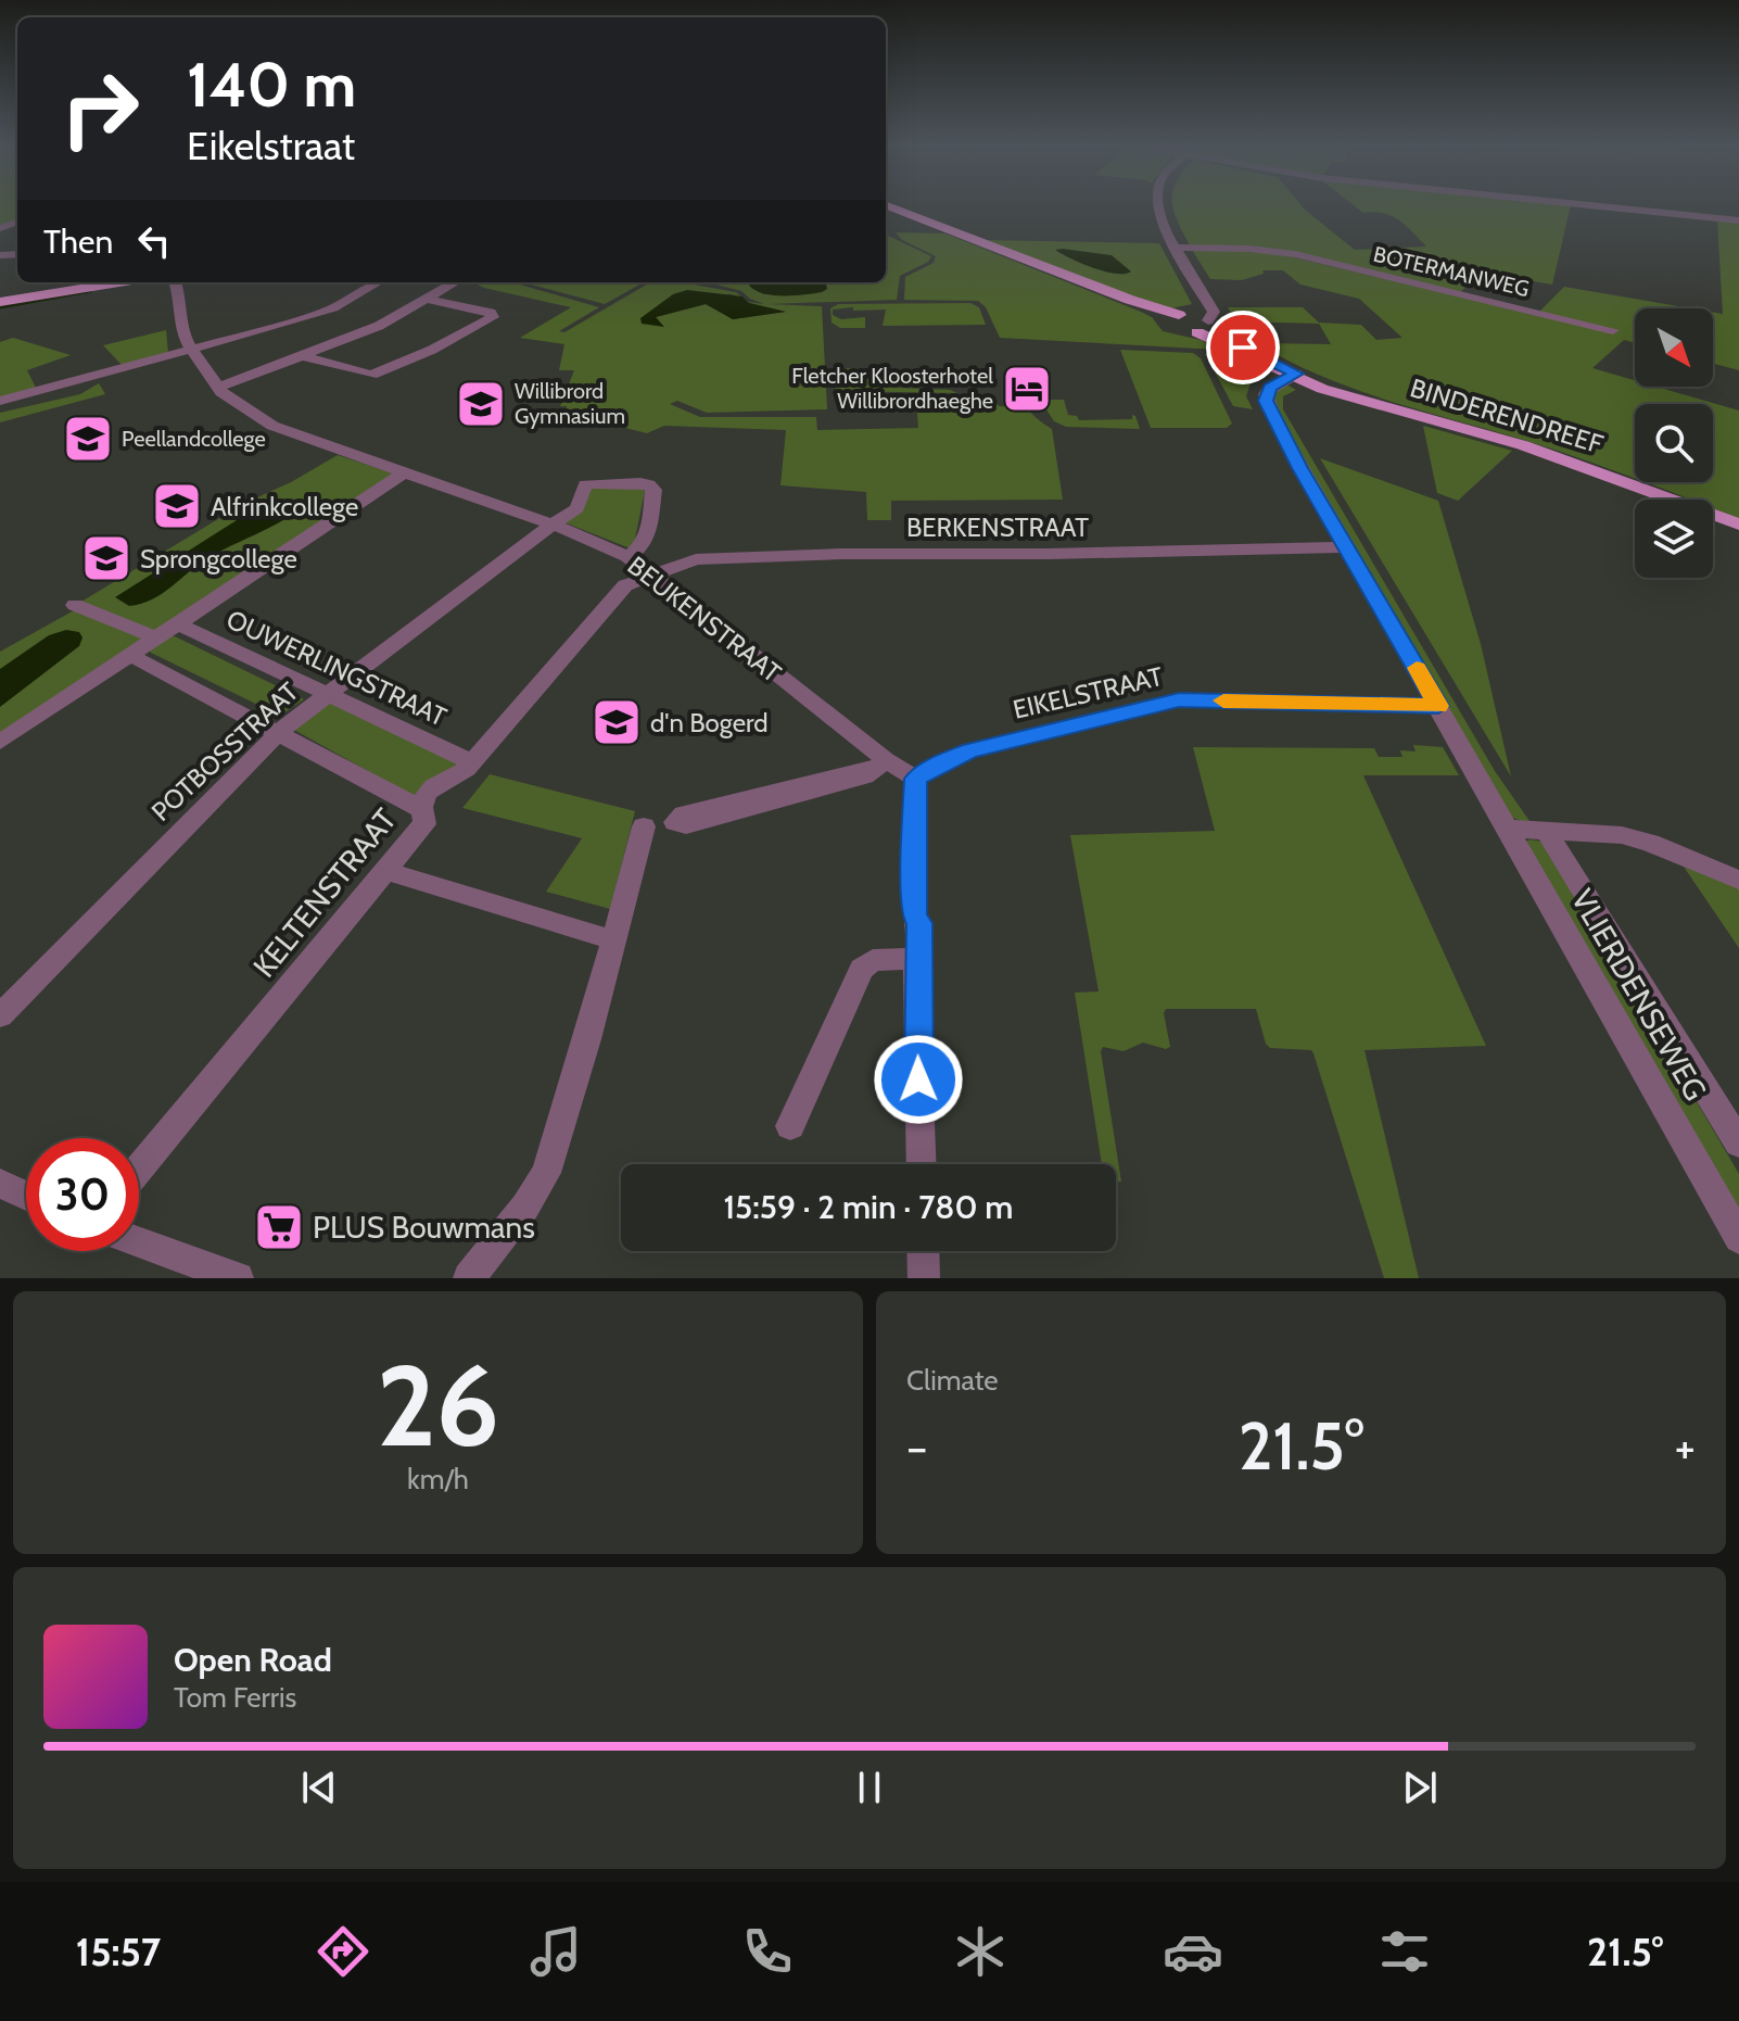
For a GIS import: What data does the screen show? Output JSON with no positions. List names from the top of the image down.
{
  "streets": {
    "main road": ["BINDERENDREEF"],
    "street": [
      "BOTERMANWEG",
      "BERKENSTRAAT",
      "BEUKENSTRAAT",
      "OUWERLINGSTRAAT",
      "EIKELSTRAAT",
      "POTBOSSTRAAT",
      "KELTENSTRAAT",
      "VLIERDENSEWEG"
    ]
  },
  "crossings": [
    ["BINDERENDREEF", "VLIERDENSEWEG"],
    ["BERKENSTRAAT", "BEUKENSTRAAT"],
    ["BERKENSTRAAT", "KELTENSTRAAT"],
    ["BERKENSTRAAT", "VLIERDENSEWEG"],
    ["BEUKENSTRAAT", "EIKELSTRAAT"],
    ["BEUKENSTRAAT", "POTBOSSTRAAT"],
    ["BEUKENSTRAAT", "KELTENSTRAAT"],
    ["OUWERLINGSTRAAT", "POTBOSSTRAAT"],
    ["OUWERLINGSTRAAT", "KELTENSTRAAT"],
    ["EIKELSTRAAT", "VLIERDENSEWEG"]
  ],
  "places": {
    "hotel": ["Fletcher Kloosterhotel Willibrordhaeghe"],
    "school or university": [
      "Willibrord Gymnasium",
      "Peellandcollege",
      "Alfrinkcollege",
      "Sprongcollege",
      "d'n Bogerd"
    ],
    "supermarket": ["PLUS Bouwmans"]
  },
  "north": "bottom right",
  "page": {
    "turn": ["140 m", "Eikelstraat"],
    "then": "Then",
    "limit": "30",
    "trip": "15:59 · 2 min · 780 m",
    "tile": [
      ["26", "km/h"],
      "Climate"
    ],
    "heat": ["−", "21.5°", "+"],
    "song": ["Open Road", "Tom Ferris"],
    "tabs": ["15:57", "21.5°"]
  }
}
